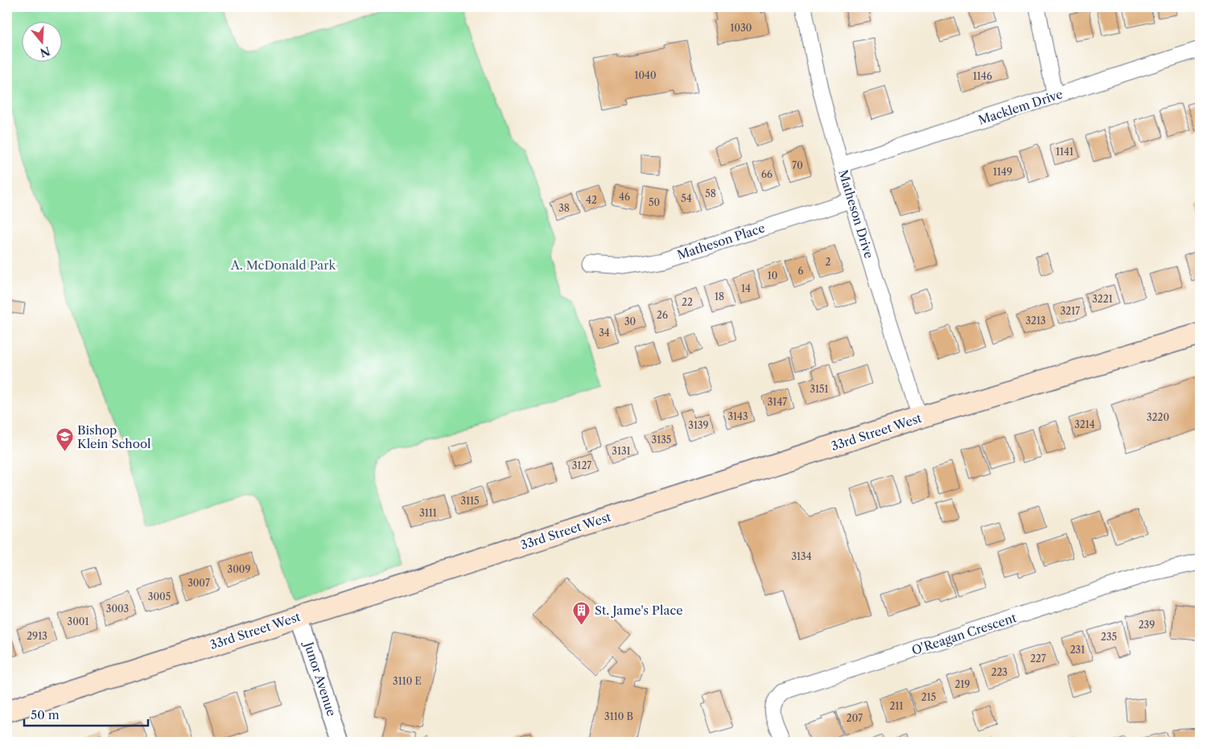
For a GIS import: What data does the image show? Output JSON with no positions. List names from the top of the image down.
{
  "streets": {
    "main road": ["33rd Street West"],
    "street": [
      "Macklem Drive",
      "Matheson Drive",
      "Matheson Place",
      "O'Reagan Crescent",
      "Junor Avenue"
    ]
  },
  "crossings": [
    ["Macklem Drive", "Matheson Drive"],
    ["Matheson Drive", "Matheson Place"],
    ["Matheson Drive", "33rd Street West"],
    ["33rd Street West", "Junor Avenue"]
  ],
  "parks": ["A. McDonald Park"],
  "places": {
    "school or university": ["Bishop Klein School"],
    "building": ["St. Jame's Place"]
  },
  "house_numbers": [
    "1030",
    "1040",
    "1146",
    "1141",
    "70",
    "1149",
    "66",
    "58",
    "46",
    "54",
    "42",
    "50",
    "38",
    "2",
    "6",
    "10",
    "14",
    "18",
    "3221",
    "22",
    "3217",
    "26",
    "3213",
    "30",
    "34",
    "3151",
    "3147",
    "3143",
    "3220",
    "3214",
    "3139",
    "3135",
    "3131",
    "3127",
    "3115",
    "3111",
    "3134",
    "3009",
    "3007",
    "3005",
    "3003",
    "3001",
    "239",
    "2913",
    "235",
    "231",
    "227",
    "223",
    "3110 E",
    "219",
    "215",
    "211",
    "3110 B",
    "207"
  ],
  "scale_bar": "50 m",
  "north": "bottom"
}
